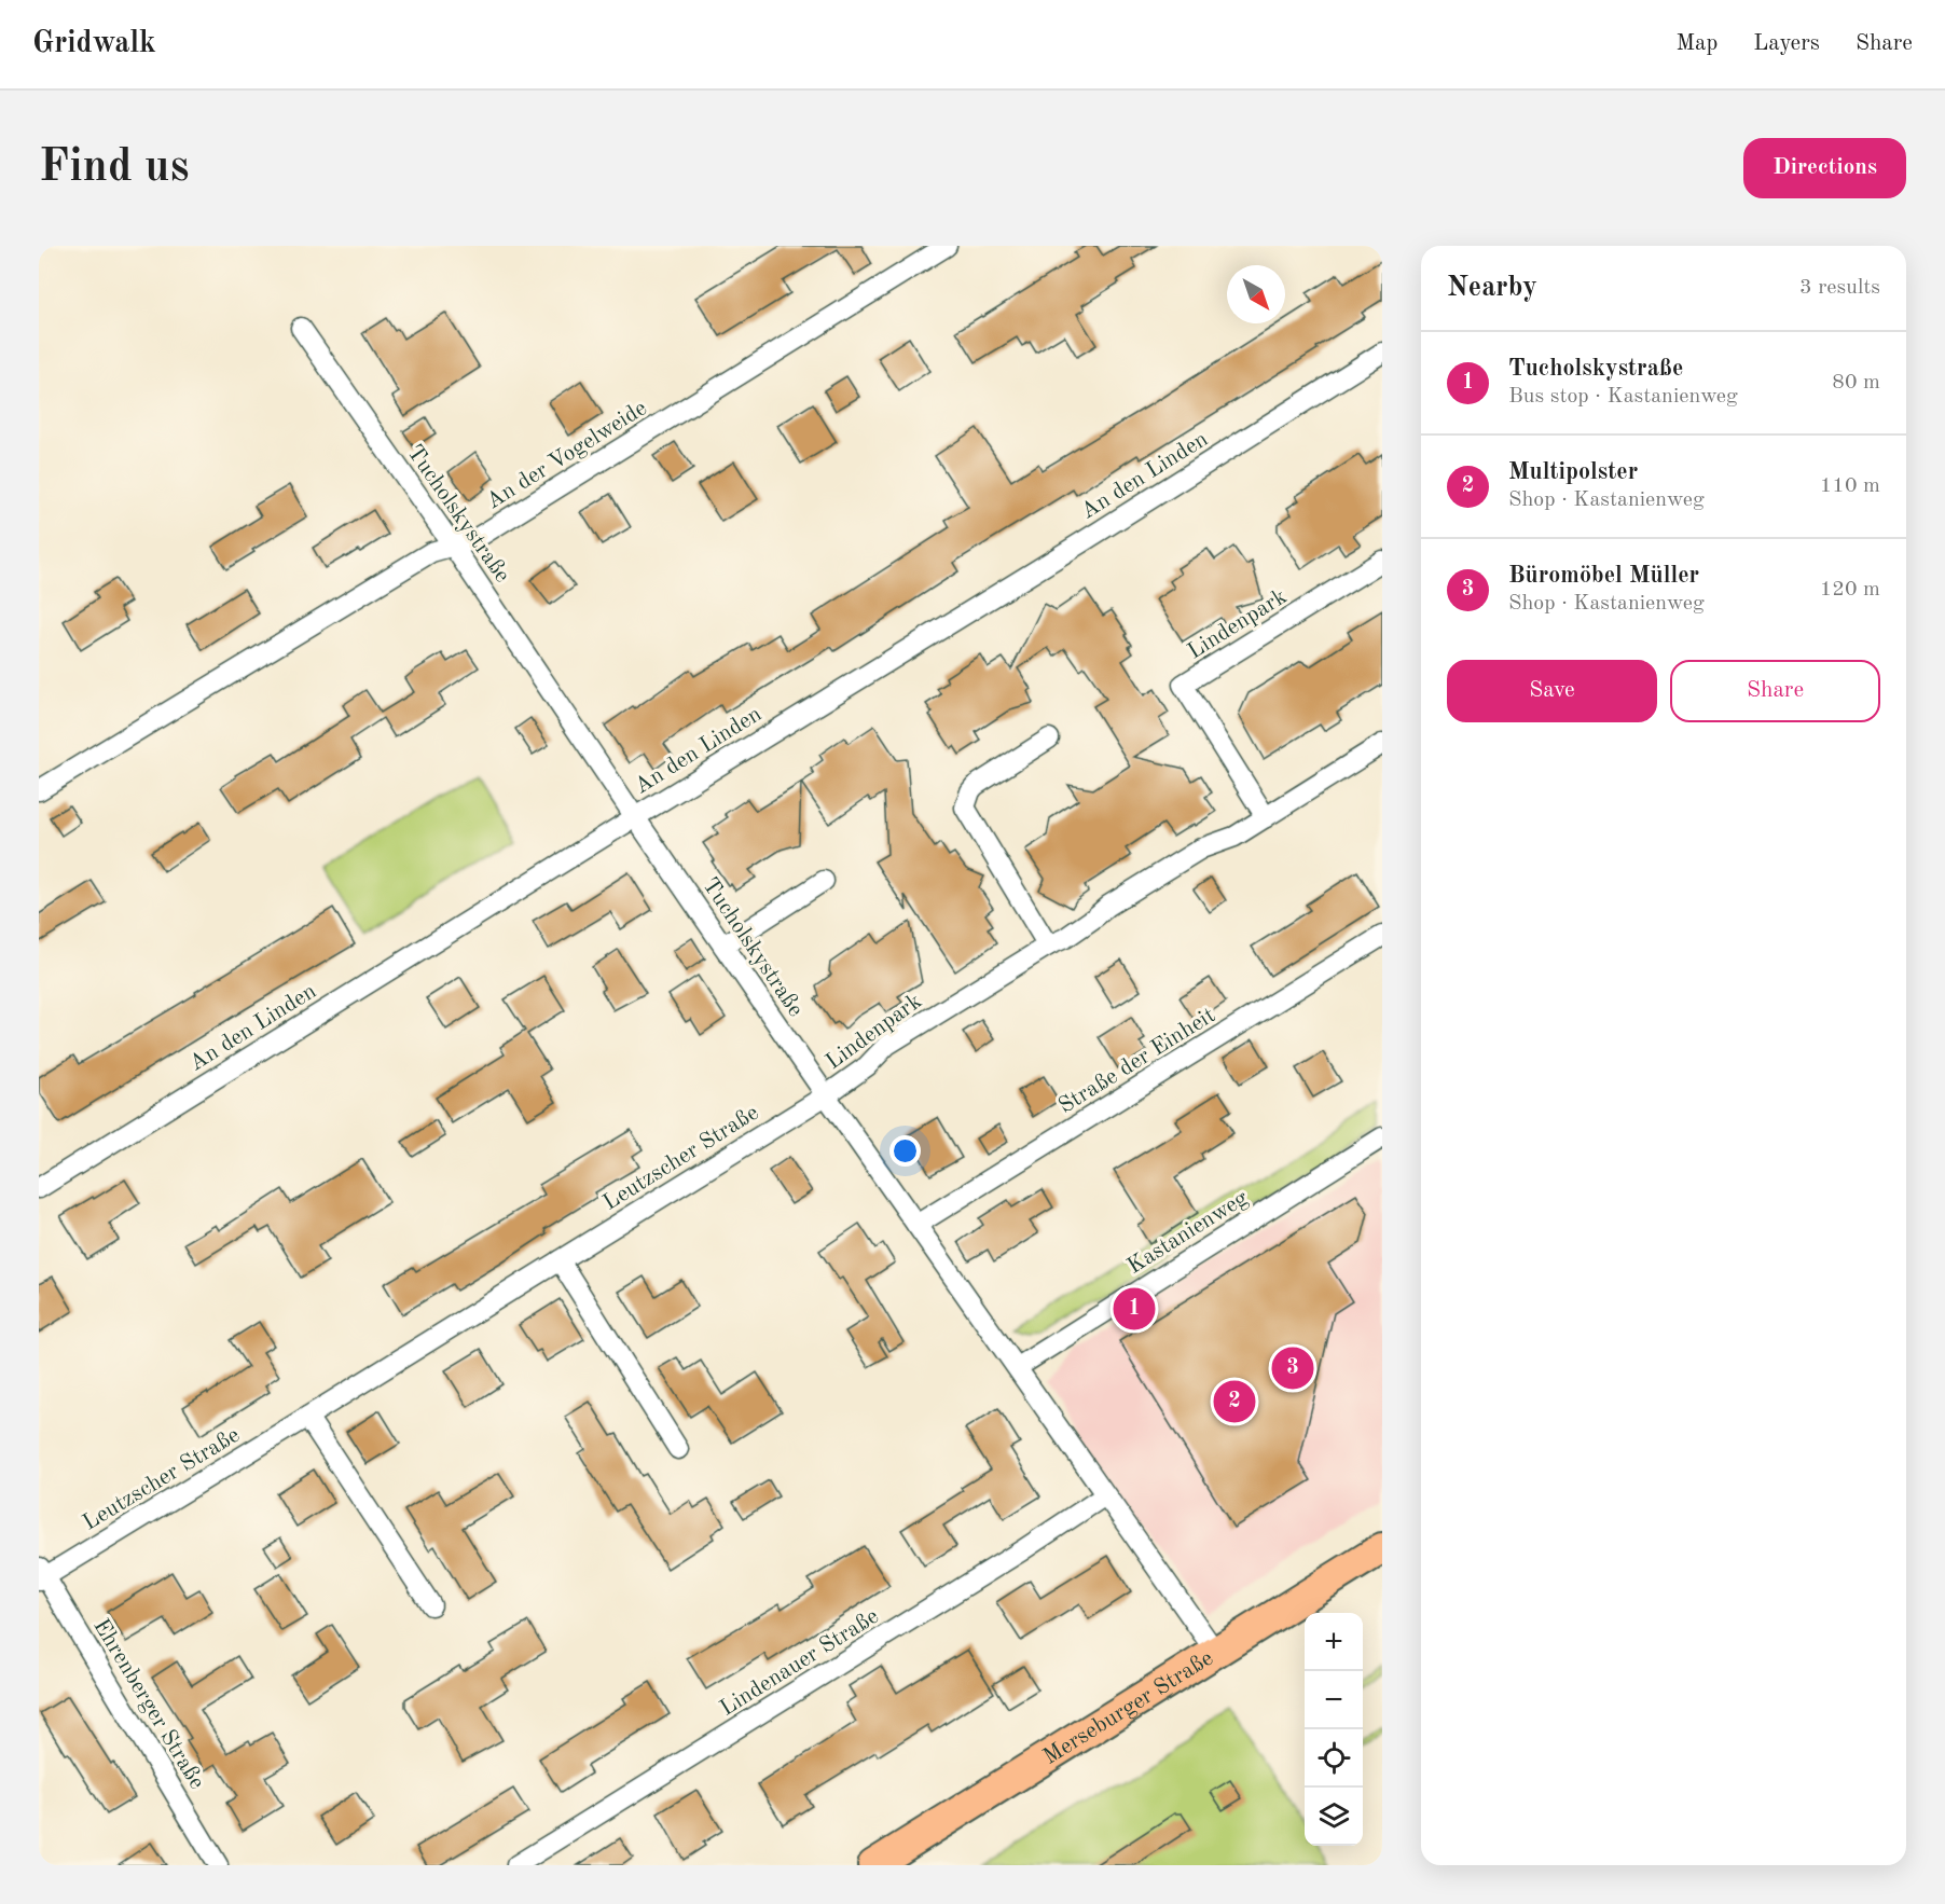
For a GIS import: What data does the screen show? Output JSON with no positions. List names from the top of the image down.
{
  "streets": {
    "main road": ["Merseburger Straße"],
    "street": [
      "An der Vogelweide",
      "An den Linden",
      "Tucholskystraße",
      "Lindenpark",
      "Straße der Einheit",
      "Leutzscher Straße",
      "Kastanienweg",
      "Lindenauer Straße",
      "Ehrenberger Straße"
    ]
  },
  "crossings": [
    ["An der Vogelweide", "Tucholskystraße"],
    ["An den Linden", "Tucholskystraße"],
    ["Tucholskystraße", "Lindenpark"],
    ["Tucholskystraße", "Straße der Einheit"],
    ["Tucholskystraße", "Leutzscher Straße"],
    ["Tucholskystraße", "Kastanienweg"],
    ["Tucholskystraße", "Lindenauer Straße"],
    ["Tucholskystraße", "Merseburger Straße"],
    ["Lindenpark", "Leutzscher Straße"],
    ["Leutzscher Straße", "Ehrenberger Straße"]
  ],
  "north": "bottom right",
  "page": {
    "header": "Gridwalk",
    "nav": ["Map", "Layers", "Share"],
    "buttons": [
      "Directions",
      ["Save", "Share"]
    ],
    "title": "Find us",
    "heading": ["Nearby", "3 results"],
    "list": [
      {
        "mark": "1",
        "name": "Tucholskystraße",
        "note": "Bus stop · Kastanienweg",
        "value": "80 m"
      },
      {
        "mark": "2",
        "name": "Multipolster",
        "note": "Shop · Kastanienweg",
        "value": "110 m"
      },
      {
        "mark": "3",
        "name": "Büromöbel Müller",
        "note": "Shop · Kastanienweg",
        "value": "120 m"
      }
    ],
    "pins": ["1", "3", "2"],
    "map_buttons": ["+", "−"]
  }
}
